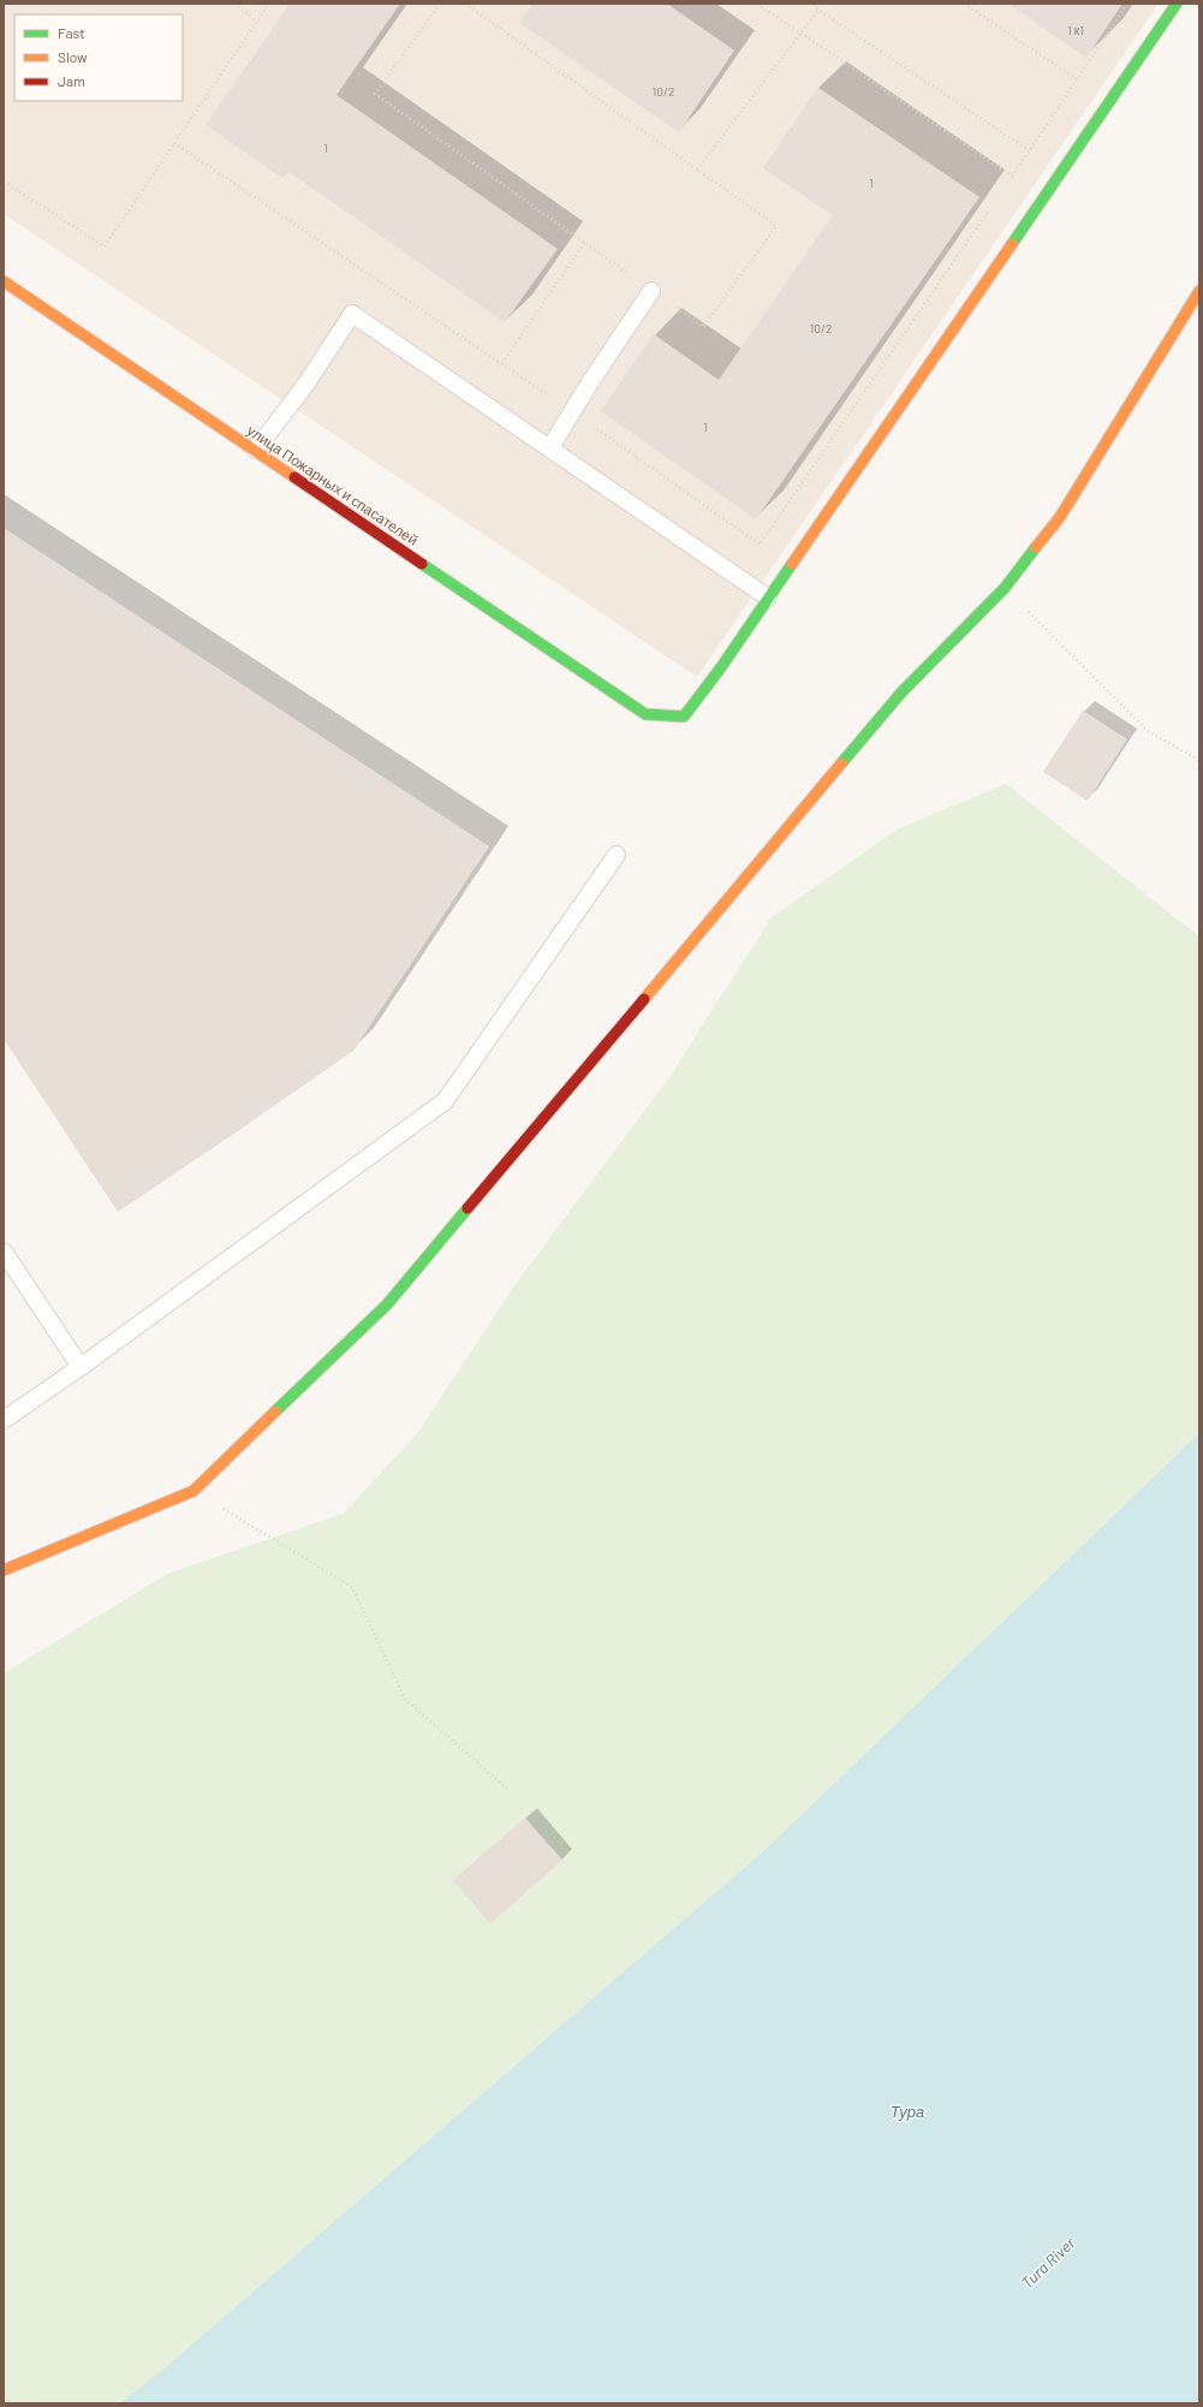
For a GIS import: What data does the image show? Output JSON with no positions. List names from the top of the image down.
{
  "streets": {
    "street": ["улица Пожарных и спасателей"]
  },
  "water": ["Тура", "Tura River"],
  "house_numbers": [
    "1 к1",
    "10/2",
    "1",
    "1",
    "10/2",
    "1"
  ],
  "legend": ["Fast", "Slow", "Jam"]
}
